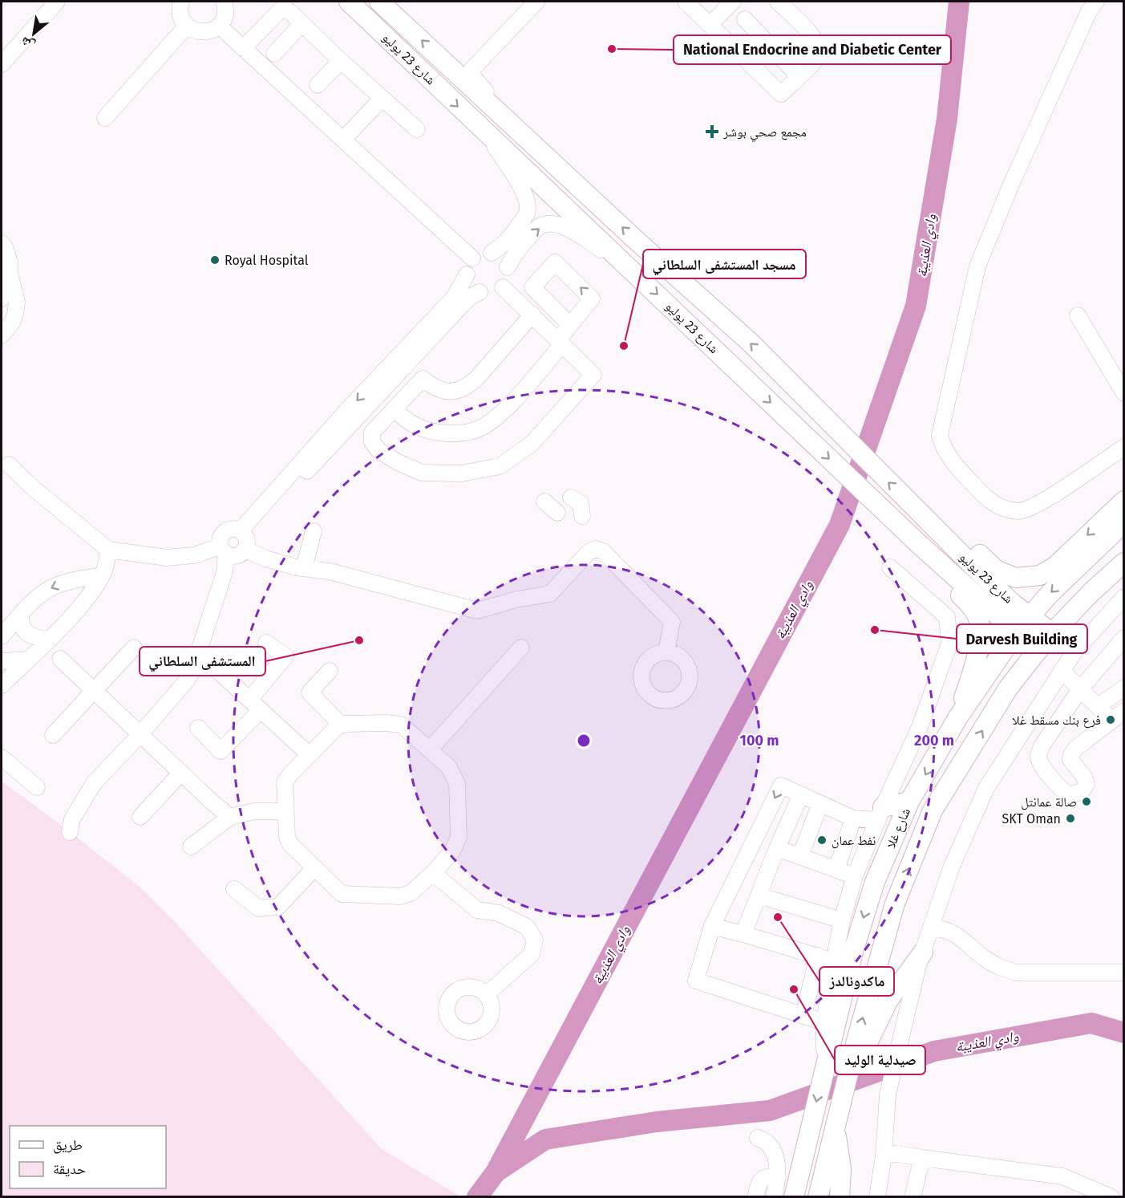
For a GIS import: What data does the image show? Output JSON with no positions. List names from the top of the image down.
{
  "streets": {
    "main road": ["شارع 23 يوليو", "شارع غلا"]
  },
  "crossings": [
    ["شارع 23 يوليو", "شارع غلا"]
  ],
  "water": ["وادي العذيبة"],
  "places": {
    "other": [
      "National Endocrine and Diabetic Center",
      "Royal Hospital",
      "مسجد المستشفى السلطاني",
      "Darvesh Building",
      "المستشفى السلطاني",
      "فرع بنك مسقط غلا",
      "صالة عمانتل",
      "SKT Oman",
      "نفط عمان",
      "ماكدونالدز",
      "صيدلية الوليد"
    ],
    "health": ["مجمع صحي بوشر"]
  },
  "legend": ["طريق", "حديقة"],
  "north": "bottom left",
  "rings": ["100 m", "200 m"]
}
